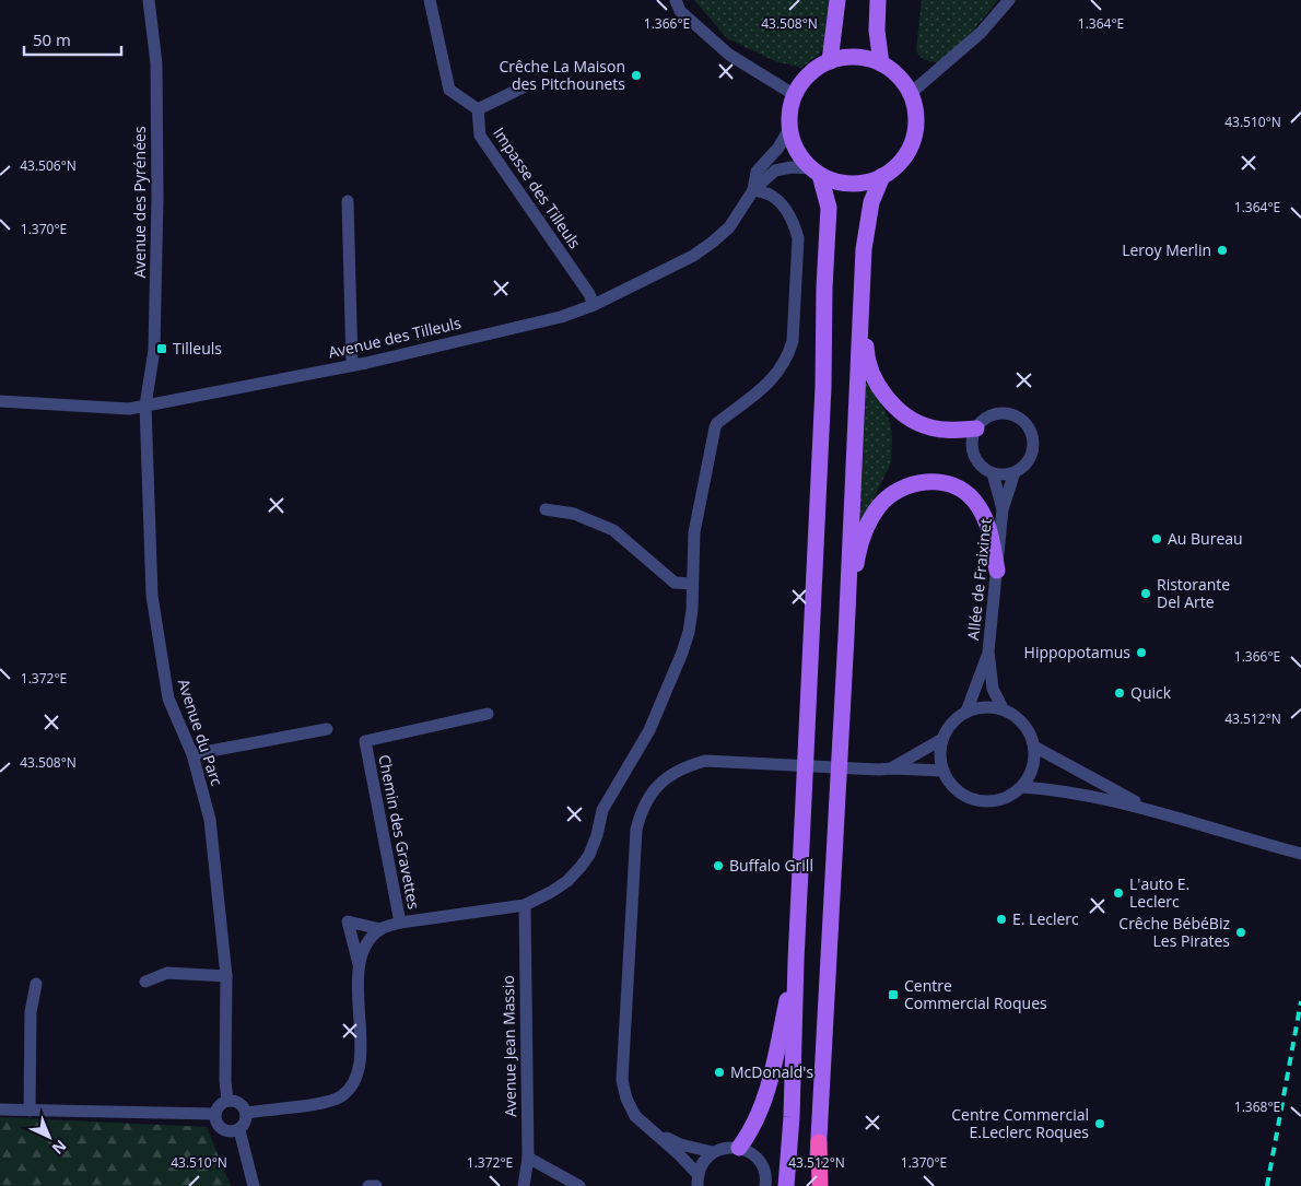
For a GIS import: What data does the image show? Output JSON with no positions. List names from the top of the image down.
{
  "streets": {
    "street": [
      "Impasse des Tilleuls",
      "Avenue des Pyrénées",
      "Avenue des Tilleuls",
      "Allée de Fraixinet",
      "Avenue du Parc",
      "Chemin des Gravettes",
      "Avenue Jean Massio"
    ]
  },
  "crossings": [
    ["Impasse des Tilleuls", "Avenue des Tilleuls"],
    ["Avenue des Pyrénées", "Avenue des Tilleuls"],
    ["Avenue des Pyrénées", "Avenue du Parc"],
    ["Avenue des Tilleuls", "Avenue du Parc"]
  ],
  "places": {
    "other": [
      "Crêche La Maison des Pitchounets",
      "Leroy Merlin",
      "Au Bureau",
      "Ristorante Del Arte",
      "Hippopotamus",
      "Quick",
      "Buffalo Grill",
      "L'auto E. Leclerc",
      "E. Leclerc",
      "Crêche BébéBiz Les Pirates",
      "McDonald's",
      "Centre Commercial E.Leclerc Roques"
    ],
    "transit": ["Tilleuls", "Centre Commercial Roques"]
  },
  "scale_bar": "50 m",
  "north": "bottom right",
  "coordinates": [
    "43.508°N",
    "1.366°E",
    "1.364°E",
    "43.510°N",
    "43.506°N",
    "1.370°E",
    "1.372°E",
    "43.512°N",
    "1.368°E"
  ]
}
